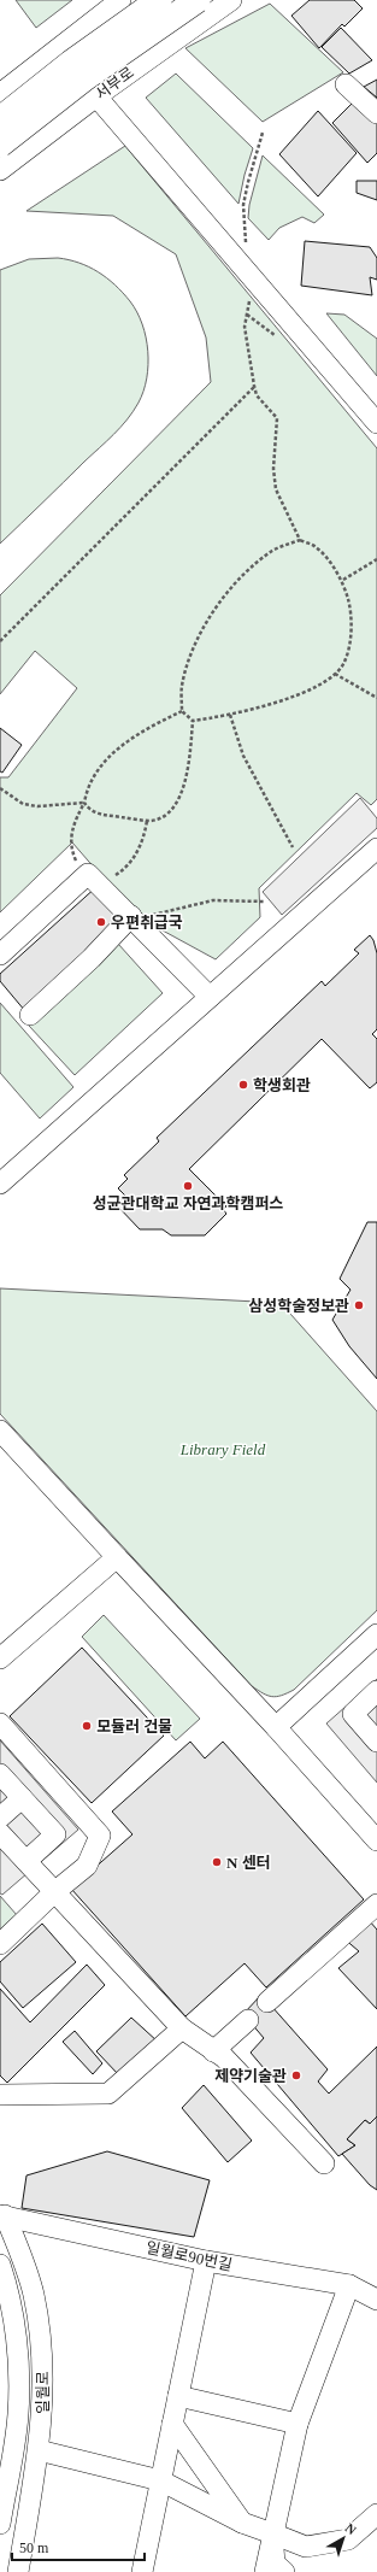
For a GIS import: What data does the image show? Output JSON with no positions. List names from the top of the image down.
{
  "streets": {
    "main road": ["서부로"],
    "street": ["일월로90번길", "일월로"]
  },
  "crossings": [
    ["일월로90번길", "일월로"]
  ],
  "parks": ["Library Field"],
  "places": [
    "우편취급국",
    "학생회관",
    "성균관대학교 자연과학캠퍼스",
    "삼성학술정보관",
    "모듈러 건물",
    "N 센터",
    "제약기술관"
  ],
  "scale_bar": "50 m",
  "north": "top right"
}
